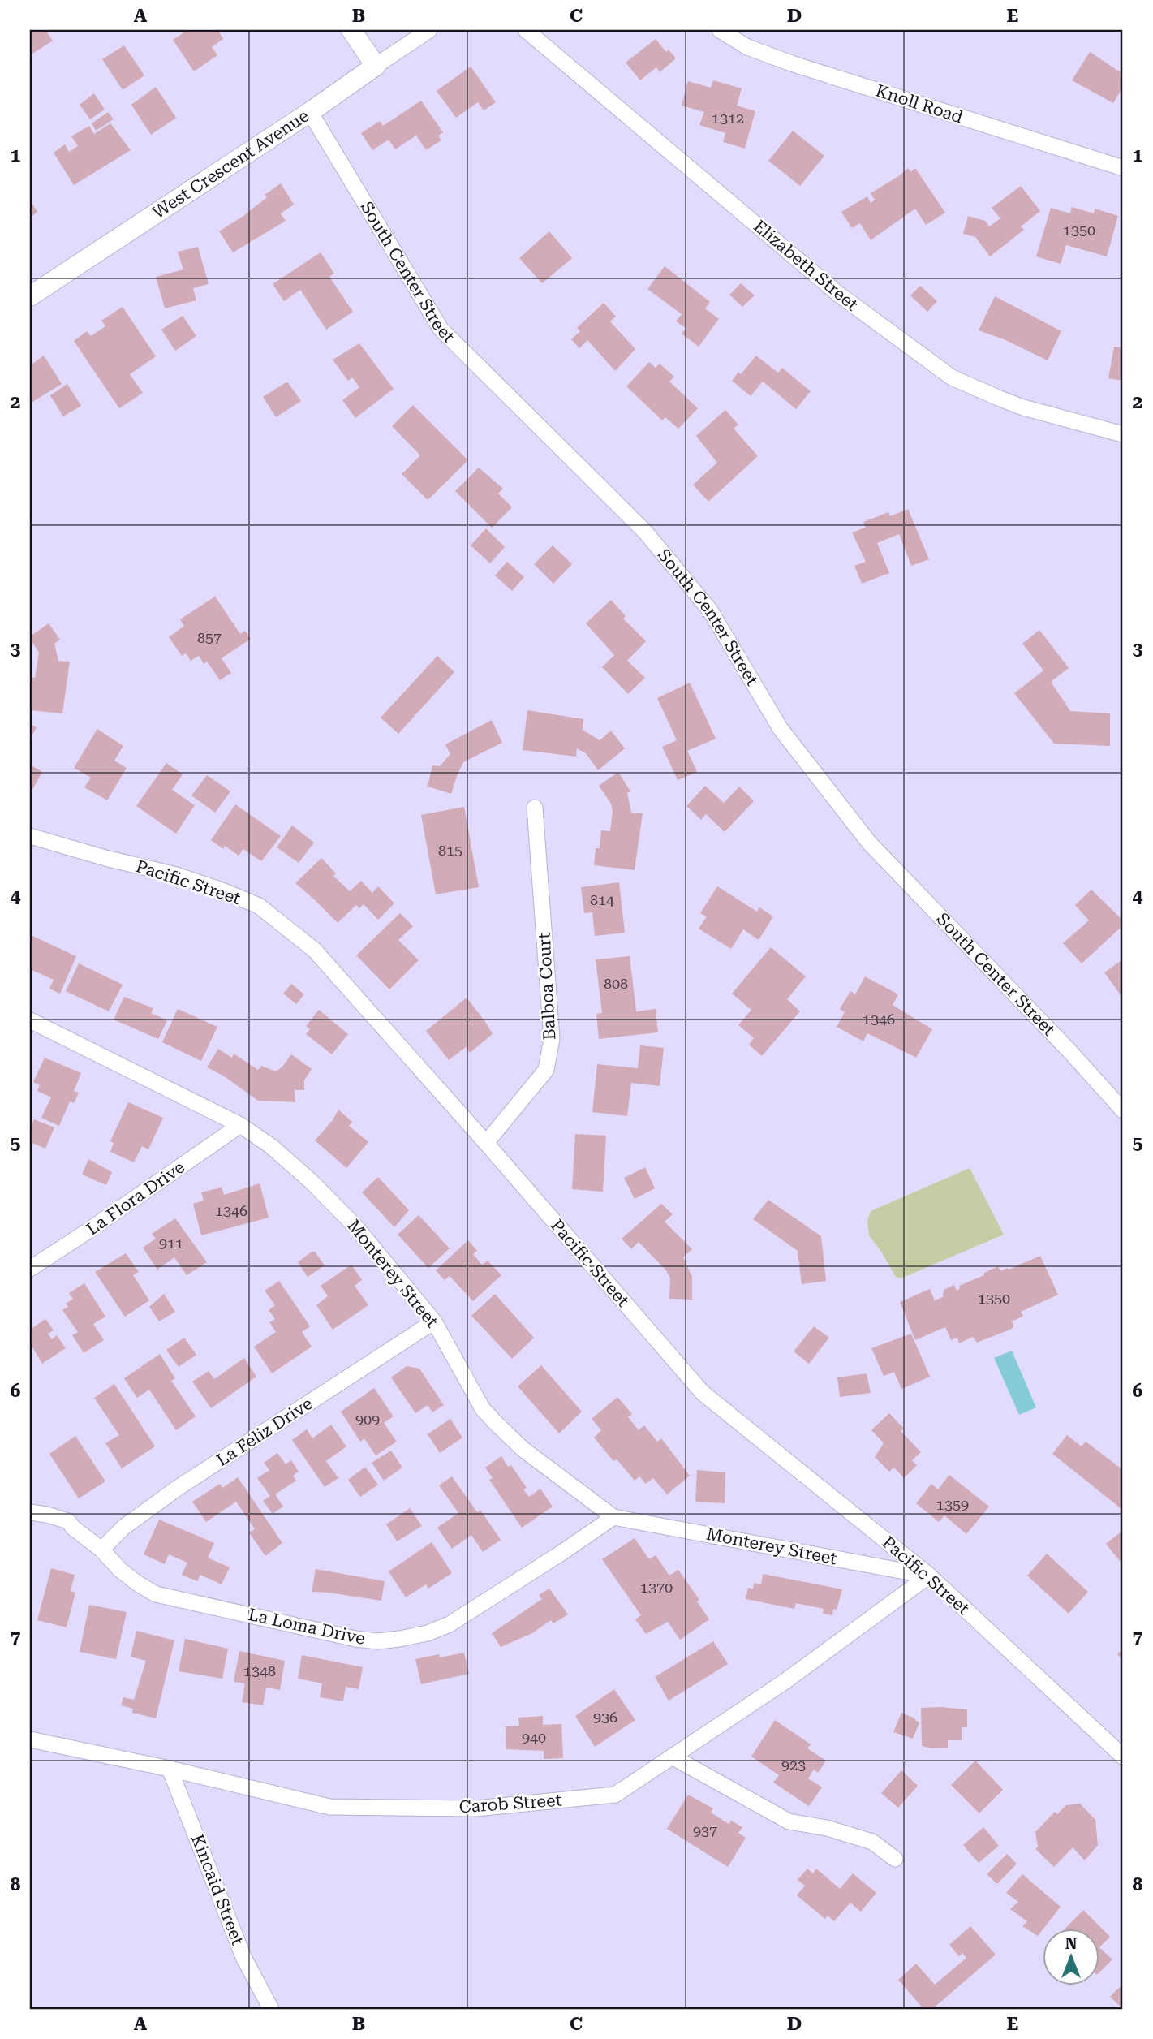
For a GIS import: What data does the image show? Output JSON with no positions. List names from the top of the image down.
{
  "streets": {
    "street": [
      "Knoll Road",
      "West Crescent Avenue",
      "Elizabeth Street",
      "South Center Street",
      "Pacific Street",
      "Balboa Court",
      "La Flora Drive",
      "Monterey Street",
      "La Feliz Drive",
      "La Loma Drive",
      "Carob Street",
      "Kincaid Street"
    ]
  },
  "crossings": [
    ["West Crescent Avenue", "South Center Street"],
    ["Pacific Street", "Balboa Court"],
    ["Pacific Street", "Monterey Street"],
    ["Pacific Street", "Carob Street"],
    ["La Flora Drive", "Monterey Street"],
    ["Monterey Street", "La Feliz Drive"],
    ["Monterey Street", "La Loma Drive"],
    ["Monterey Street", "Carob Street"],
    ["La Feliz Drive", "La Loma Drive"],
    ["Carob Street", "Kincaid Street"]
  ],
  "house_numbers": [
    "1312",
    "1350",
    "857",
    "815",
    "814",
    "808",
    "1346",
    "1346",
    "911",
    "1350",
    "909",
    "1359",
    "1370",
    "1348",
    "936",
    "940",
    "923",
    "937"
  ],
  "north": "top",
  "grid": {
    "columns": [
      "A",
      "B",
      "C",
      "D",
      "E"
    ],
    "rows": [
      "1",
      "2",
      "3",
      "4",
      "5",
      "6",
      "7",
      "8"
    ]
  }
}
